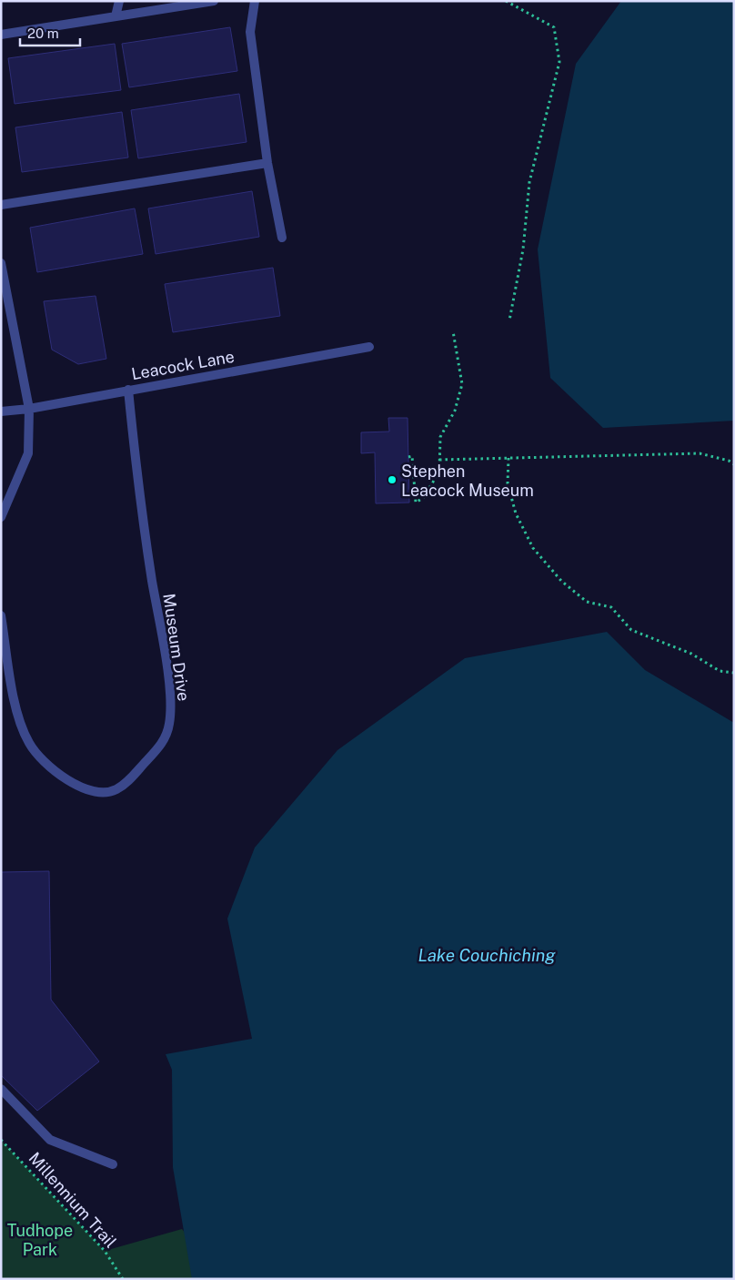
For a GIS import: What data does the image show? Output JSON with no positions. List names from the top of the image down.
{
  "streets": {
    "street": ["Leacock Lane", "Museum Drive"],
    "path": ["Millennium Trail"]
  },
  "crossings": [
    ["Leacock Lane", "Museum Drive"]
  ],
  "water": ["Lake Couchiching"],
  "parks": ["Tudhope Park"],
  "places": ["Stephen Leacock Museum"],
  "scale_bar": "20 m"
}
